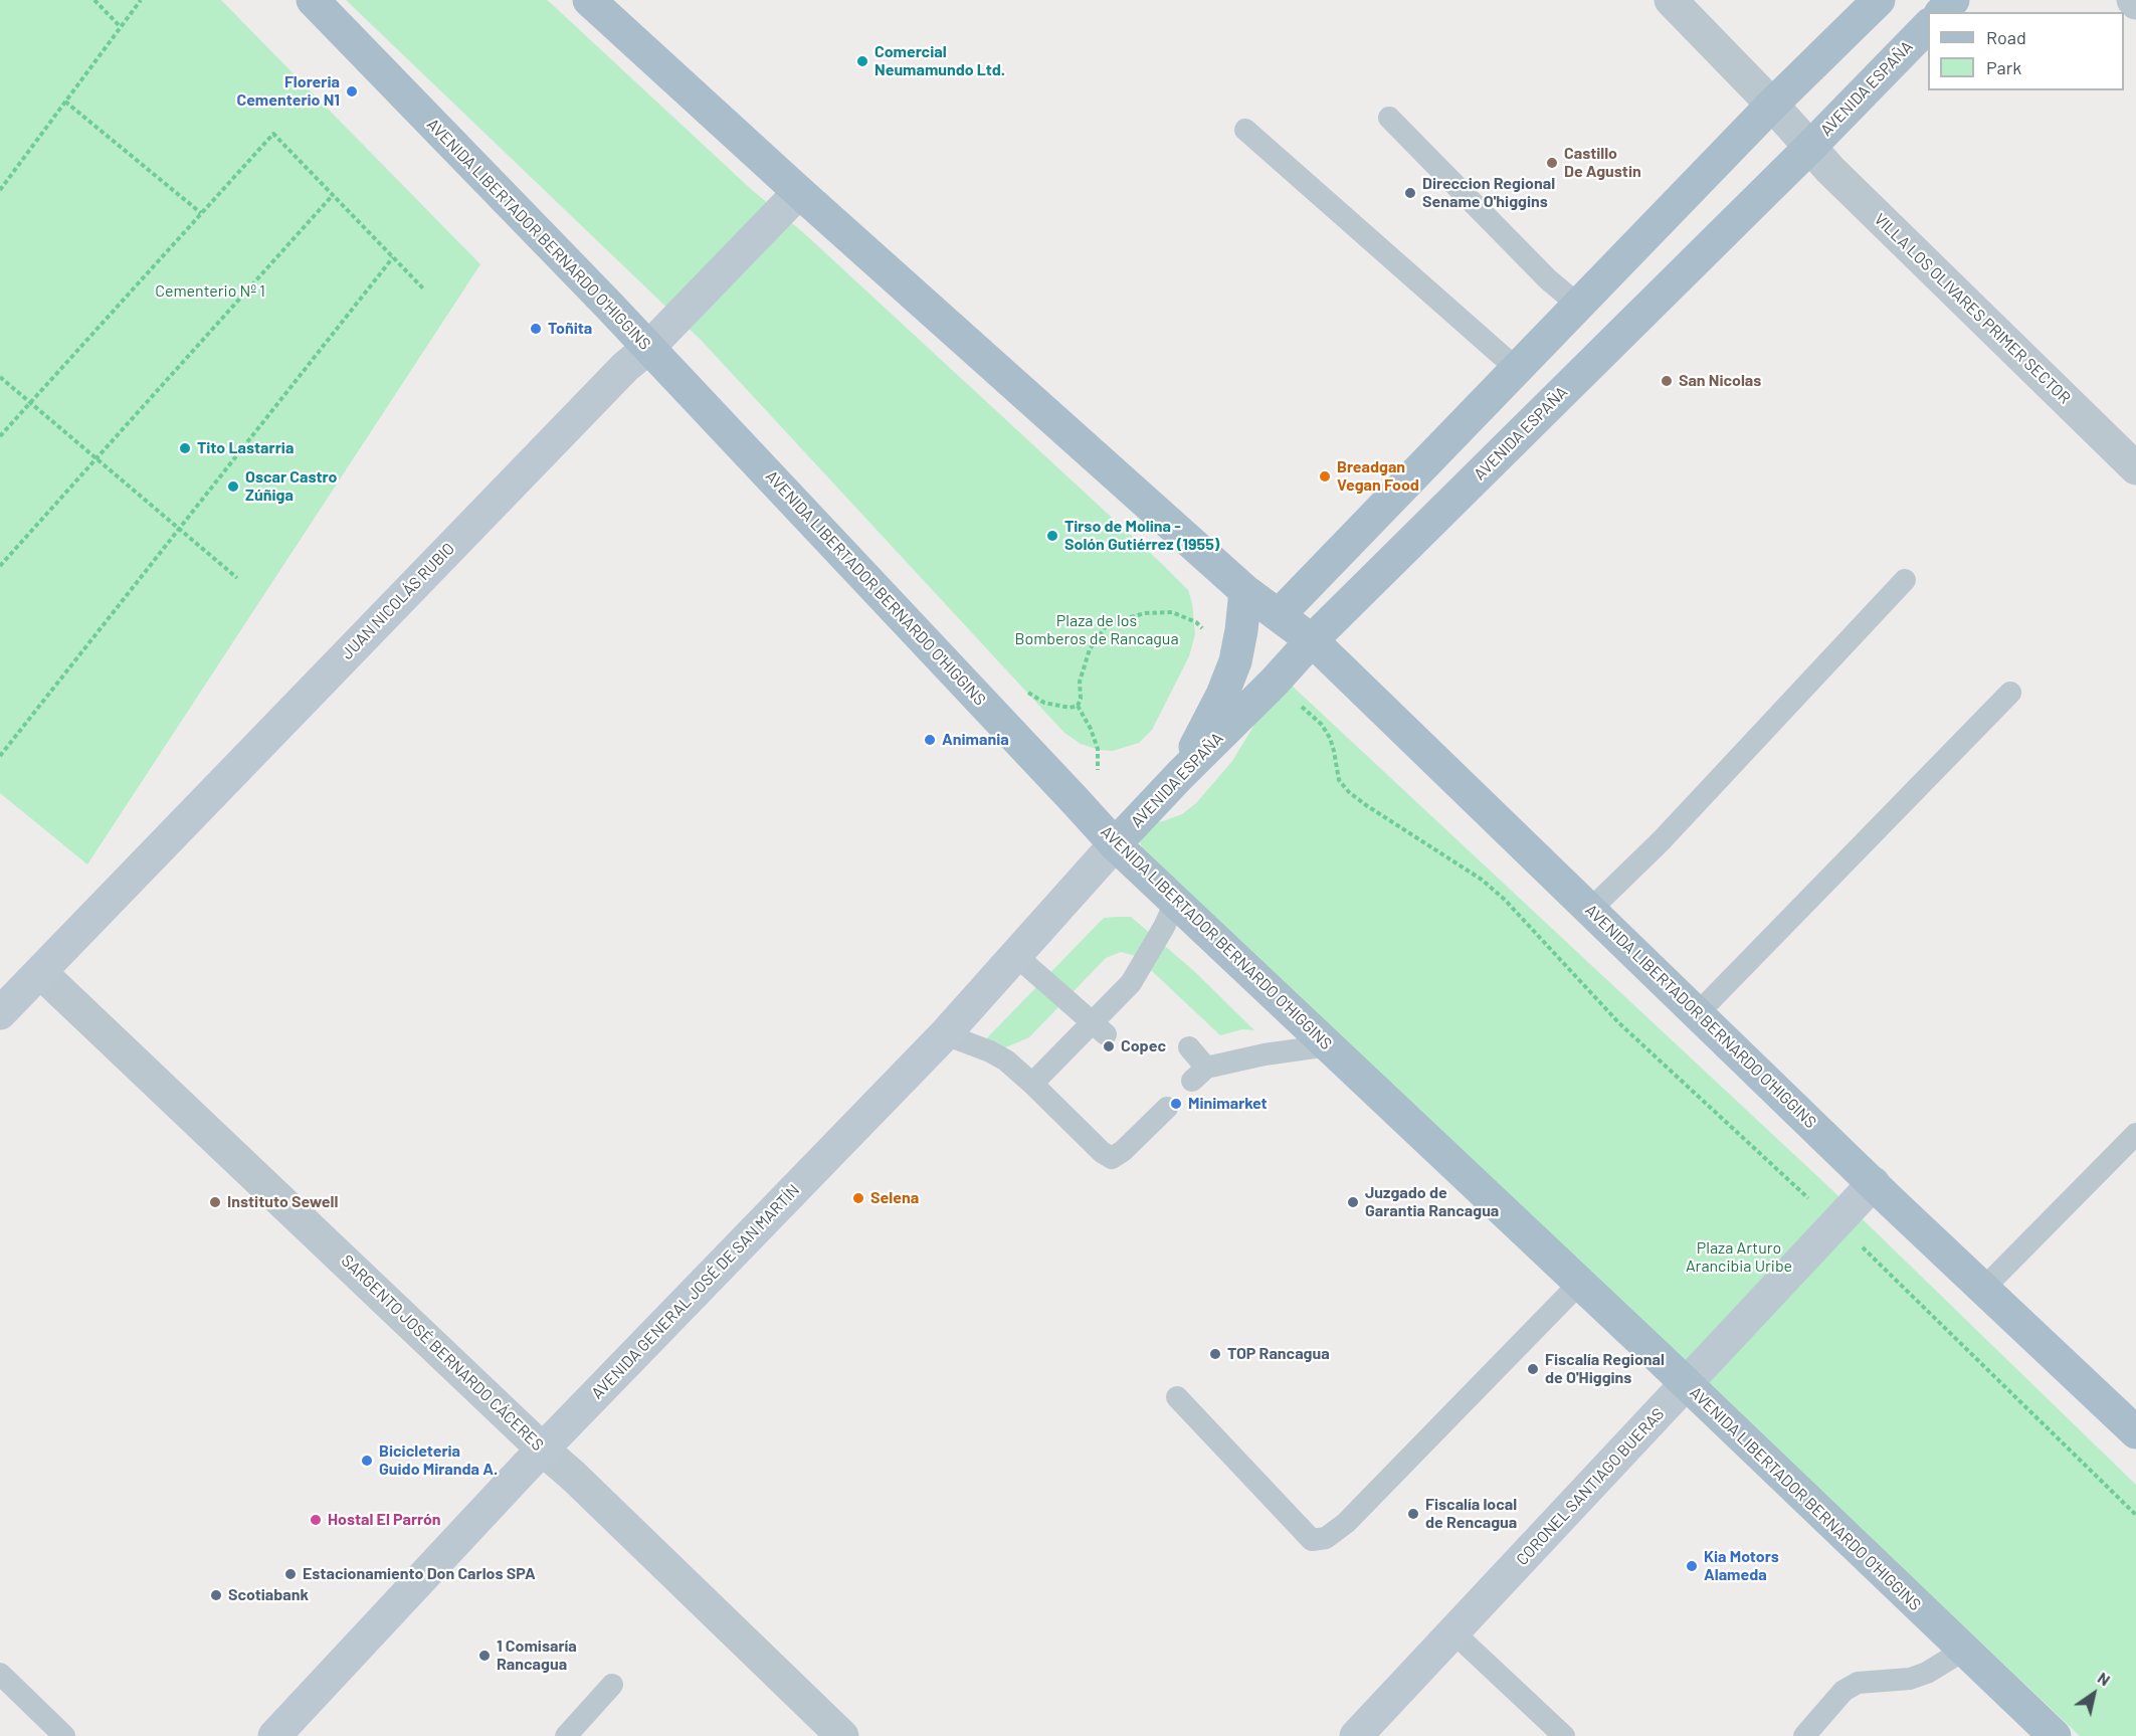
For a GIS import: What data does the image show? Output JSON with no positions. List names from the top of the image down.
{
  "streets": {
    "main road": ["AVENIDA ESPAÑA", "AVENIDA LIBERTADOR BERNARDO O'HIGGINS"],
    "street": [
      "VILLA LOS OLIVARES PRIMER SECTOR",
      "JUAN NICOLÁS RUBIO",
      "AVENIDA GENERAL JOSÉ DE SAN MARTÍN",
      "SARGENTO JOSÉ BERNARDO CÁCERES",
      "CORONEL SANTIAGO BUERAS"
    ]
  },
  "crossings": [
    ["AVENIDA ESPAÑA", "AVENIDA LIBERTADOR BERNARDO O'HIGGINS"],
    ["AVENIDA ESPAÑA", "VILLA LOS OLIVARES PRIMER SECTOR"],
    ["AVENIDA ESPAÑA", "AVENIDA GENERAL JOSÉ DE SAN MARTÍN"],
    ["AVENIDA LIBERTADOR BERNARDO O'HIGGINS", "JUAN NICOLÁS RUBIO"],
    ["AVENIDA LIBERTADOR BERNARDO O'HIGGINS", "AVENIDA GENERAL JOSÉ DE SAN MARTÍN"],
    ["AVENIDA LIBERTADOR BERNARDO O'HIGGINS", "CORONEL SANTIAGO BUERAS"],
    ["JUAN NICOLÁS RUBIO", "SARGENTO JOSÉ BERNARDO CÁCERES"],
    ["AVENIDA GENERAL JOSÉ DE SAN MARTÍN", "SARGENTO JOSÉ BERNARDO CÁCERES"]
  ],
  "parks": ["Cementerio Nº 1", "Plaza de los Bomberos de Rancagua", "Plaza Arturo Arancibia Uribe"],
  "places": [
    "Comercial Neumamundo Ltd.",
    "Floreria Cementerio N1",
    "Castillo De Agustin",
    "Direccion Regional Sename O'higgins",
    "Toñita",
    "San Nicolas",
    "Tito Lastarria",
    "Breadgan Vegan Food",
    "Oscar Castro Zúñiga",
    "Tirso de Molina - Solón Gutiérrez (1955)",
    "Animania",
    "Copec",
    "Minimarket",
    "Selena",
    "Instituto Sewell",
    "Juzgado de Garantia Rancagua",
    "TOP Rancagua",
    "Fiscalía Regional de O'Higgins",
    "Bicicleteria Guido Miranda A.",
    "Fiscalía local de Rencagua",
    "Hostal El Parrón",
    "Kia Motors Alameda",
    "Estacionamiento Don Carlos SPA",
    "Scotiabank",
    "1 Comisaría Rancagua"
  ],
  "legend": ["Road", "Park"],
  "north": "top right"
}
